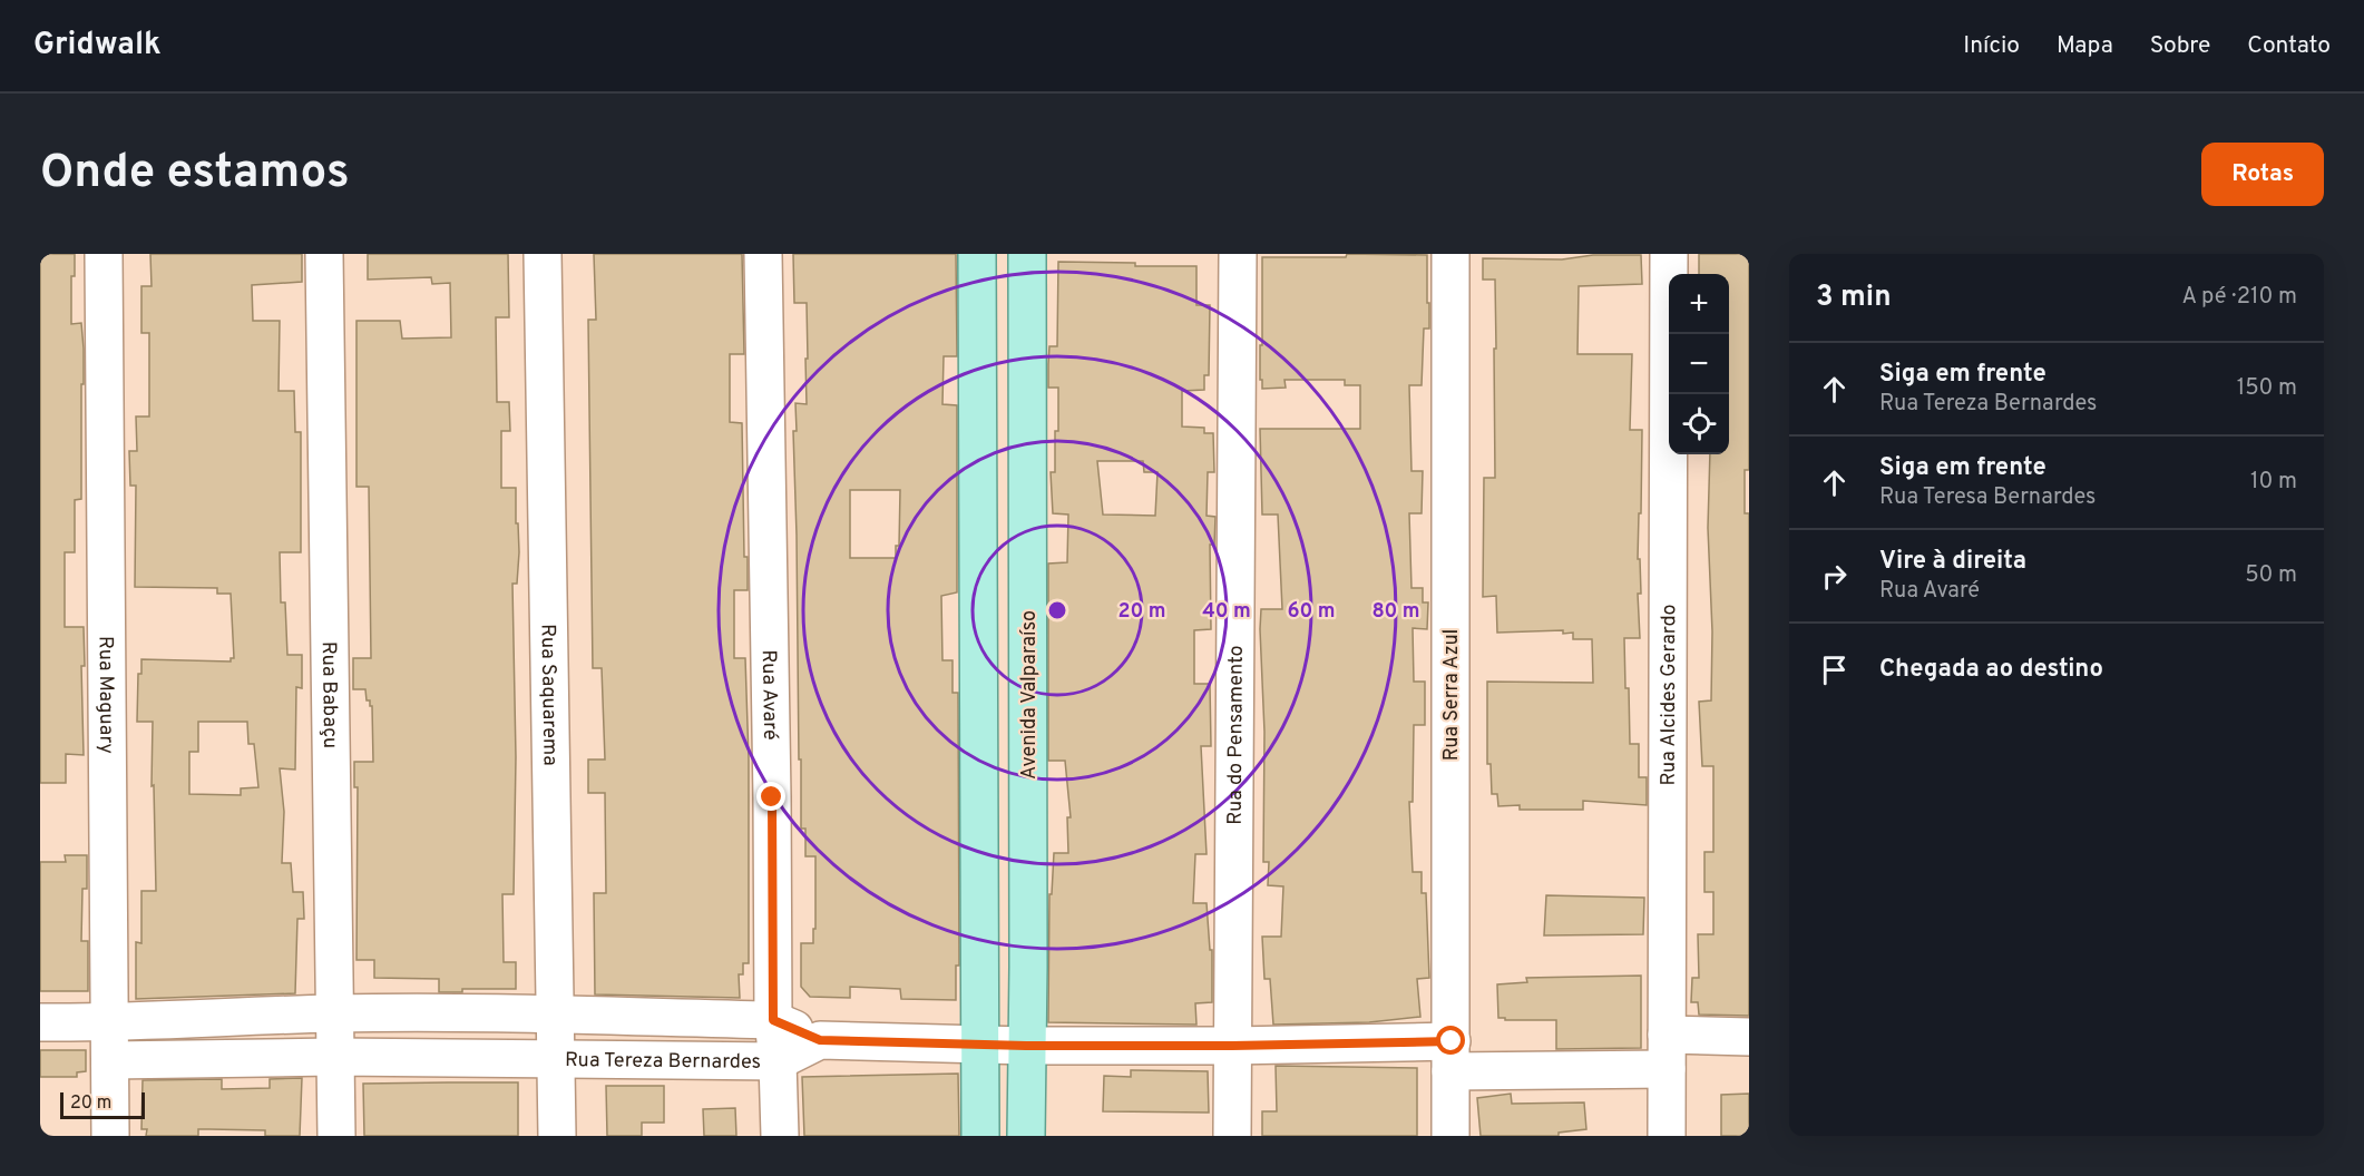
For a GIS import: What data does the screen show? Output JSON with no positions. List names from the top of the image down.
{
  "streets": {
    "main road": ["Avenida Valparaíso"],
    "street": [
      "Rua Maguary",
      "Rua Babaçu",
      "Rua Saquarema",
      "Rua Avaré",
      "Rua Serra Azul",
      "Rua Alcides Gerardo",
      "Rua do Pensamento",
      "Rua Tereza Bernardes"
    ]
  },
  "crossings": [
    ["Rua Maguary", "Rua Tereza Bernardes"],
    ["Rua Babaçu", "Rua Tereza Bernardes"],
    ["Rua Saquarema", "Rua Tereza Bernardes"],
    ["Rua Avaré", "Rua Tereza Bernardes"],
    ["Avenida Valparaíso", "Rua Tereza Bernardes"],
    ["Rua Serra Azul", "Rua Tereza Bernardes"],
    ["Rua Alcides Gerardo", "Rua Tereza Bernardes"],
    ["Rua do Pensamento", "Rua Tereza Bernardes"]
  ],
  "scale_bar": "20 m",
  "page": {
    "header": "Gridwalk",
    "nav": [
      "Início",
      "Mapa",
      "Sobre",
      "Contato"
    ],
    "buttons": "Rotas",
    "title": "Onde estamos",
    "heading": ["3 min", "A pé · 210 m"],
    "map_buttons": ["+", "−"],
    "list": [
      ["Siga em frente", "Rua Tereza Bernardes", "150 m"],
      ["Siga em frente", "Rua Teresa Bernardes", "10 m"],
      ["Vire à direita", "Rua Avaré", "50 m"],
      "Chegada ao destino"
    ],
    "scale": "20 m"
  },
  "rings": [
    "20 m",
    "40 m",
    "60 m",
    "80 m"
  ]
}
